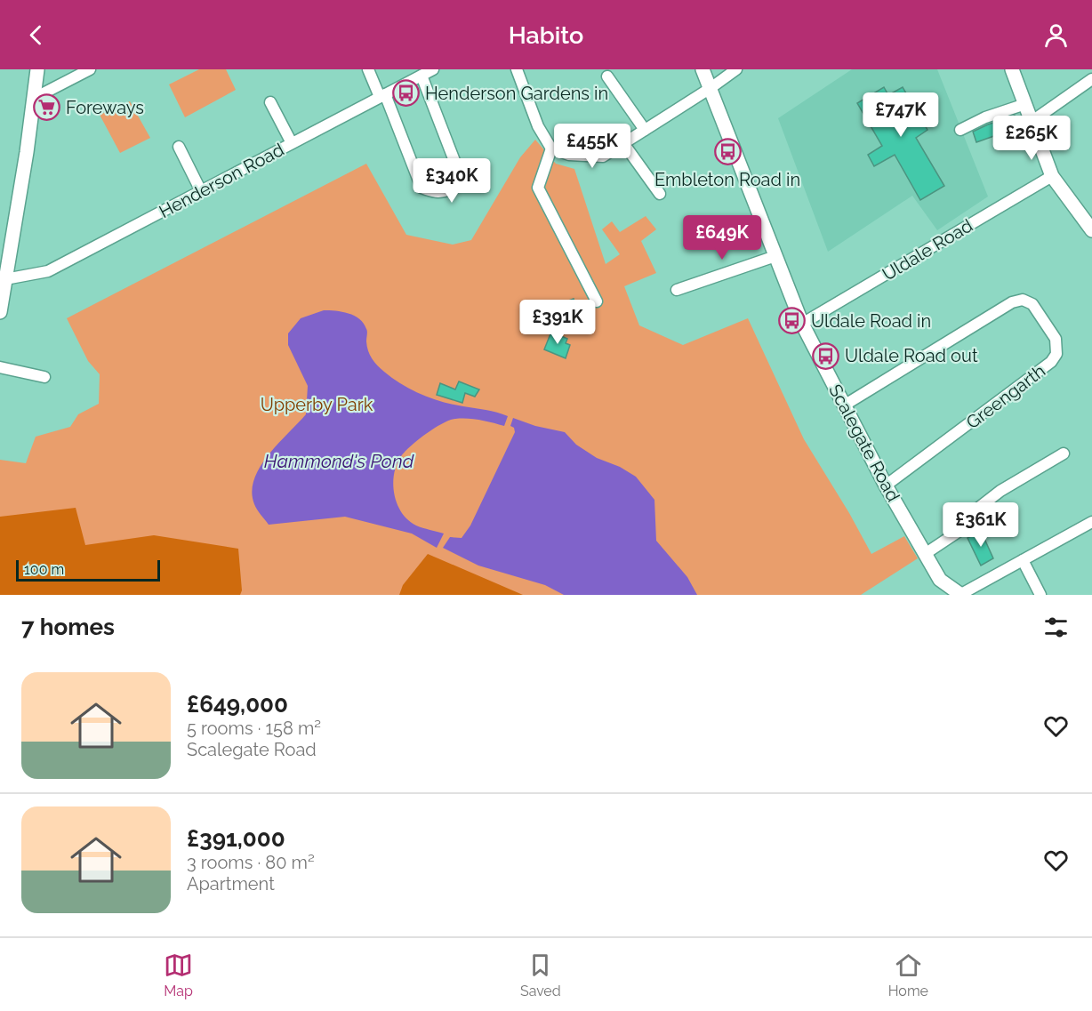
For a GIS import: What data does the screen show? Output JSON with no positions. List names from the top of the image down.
{
  "streets": {
    "street": [
      "Henderson Road",
      "Uldale Road",
      "Greengarth",
      "Scalegate Road"
    ]
  },
  "crossings": [
    ["Uldale Road", "Scalegate Road"],
    ["Greengarth", "Scalegate Road"]
  ],
  "water": ["Hammond's Pond"],
  "parks": ["Upperby Park"],
  "places": {
    "bus stop": [
      "Henderson Gardens in",
      "Embleton Road in",
      "Uldale Road in",
      "Uldale Road out"
    ],
    "supermarket": ["Foreways"]
  },
  "scale_bar": "100 m",
  "page": {
    "header": "Habito",
    "price": [
      "£747K",
      "£265K",
      "£455K",
      "£340K",
      "£649K",
      "£391K",
      "£361K"
    ],
    "scale": "100 m",
    "heading": "7 homes",
    "list": [
      {
        "name": "£649,000",
        "note": "5 rooms · 158 m² · Scalegate Road"
      },
      {
        "name": "£391,000",
        "note": "3 rooms · 80 m² · Apartment"
      }
    ],
    "tabs": ["Map", "Saved", "Home"]
  }
}
